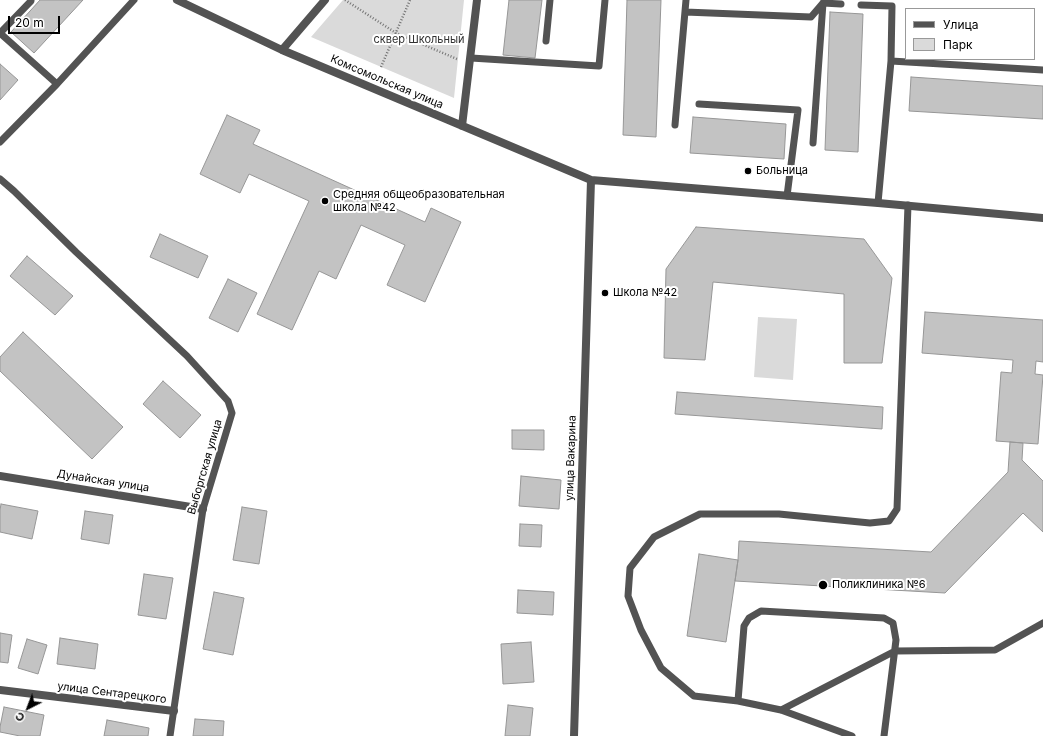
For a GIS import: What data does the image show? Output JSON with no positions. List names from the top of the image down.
{
  "streets": {
    "street": [
      "Комсомольская улица",
      "улица Вакарина",
      "Дунайская улица",
      "улица Сентарецкого"
    ],
    "lane": ["Выборгская улица"]
  },
  "crossings": [
    ["Комсомольская улица", "улица Вакарина"],
    ["Выборгская улица", "Дунайская улица"],
    ["Выборгская улица", "улица Сентарецкого"]
  ],
  "parks": ["сквер Школьный"],
  "places": [
    "Больница",
    "Средняя общеобразовательная школа №42",
    "Школа №42",
    "Поликлиника №6"
  ],
  "legend": ["Улица", "Парк"],
  "scale_bar": "20 m",
  "north": "bottom left"
}
